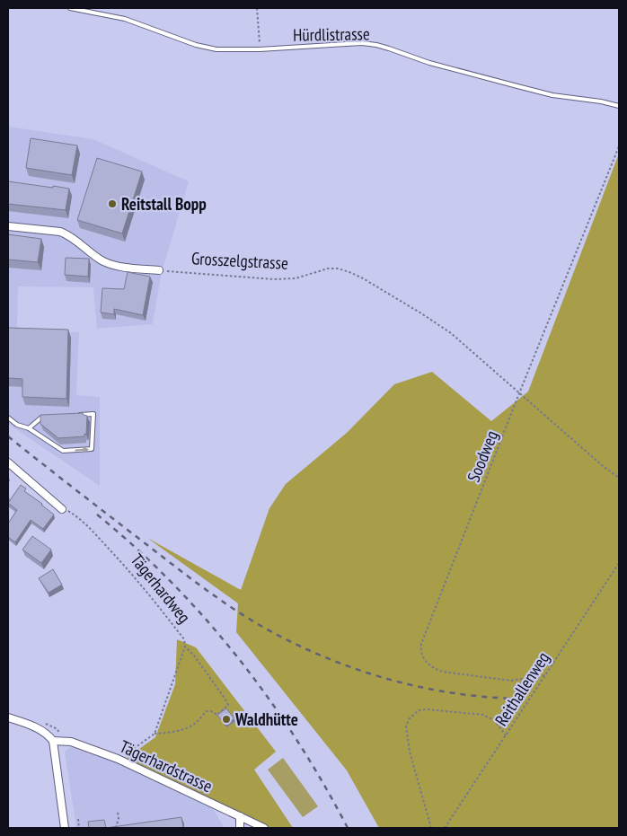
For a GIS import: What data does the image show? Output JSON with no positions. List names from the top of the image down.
{
  "streets": {
    "street": ["Tägerhardstrasse"],
    "lane": ["Hürdlistrasse"],
    "path": [
      "Grosszelgstrasse",
      "Soodweg",
      "Tägerhardweg",
      "Reithallenweg"
    ]
  },
  "crossings": [
    ["Grosszelgstrasse", "Soodweg"],
    ["Soodweg", "Reithallenweg"]
  ],
  "places": ["Reitstall Bopp", "Waldhütte"]
}
